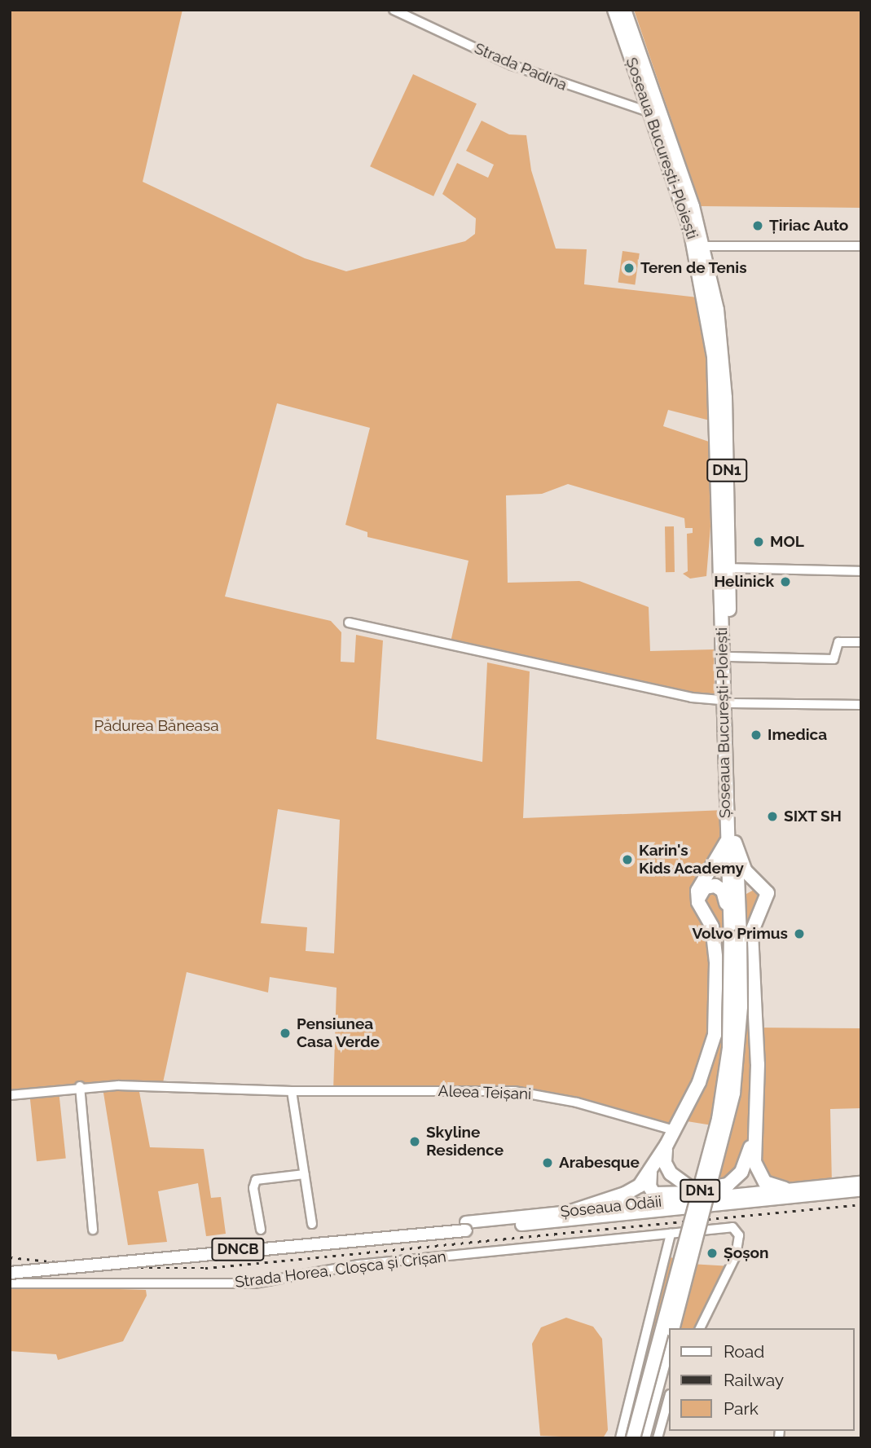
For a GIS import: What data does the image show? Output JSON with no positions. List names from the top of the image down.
{
  "streets": {
    "highway": ["Șoseaua București-Ploiești", "DN1"],
    "main road": ["Șoseaua Odăii", "DNCB", "Strada Horea, Cloșca și Crișan"],
    "street": ["Strada Padina", "Aleea Teișani"]
  },
  "crossings": [
    ["Strada Padina", "Șoseaua București-Ploiești"],
    ["Șoseaua Odăii", "Strada Horea, Cloșca și Crișan"]
  ],
  "parks": ["Pădurea Băneasa"],
  "places": [
    "Țiriac Auto",
    "Teren de Tenis",
    "MOL",
    "Helinick",
    "Imedica",
    "SIXT SH",
    "Karin's Kids Academy",
    "Volvo Primus",
    "Pensiunea Casa Verde",
    "Skyline Residence",
    "Arabesque",
    "Șoșon"
  ],
  "legend": ["Road", "Railway", "Park"]
}
